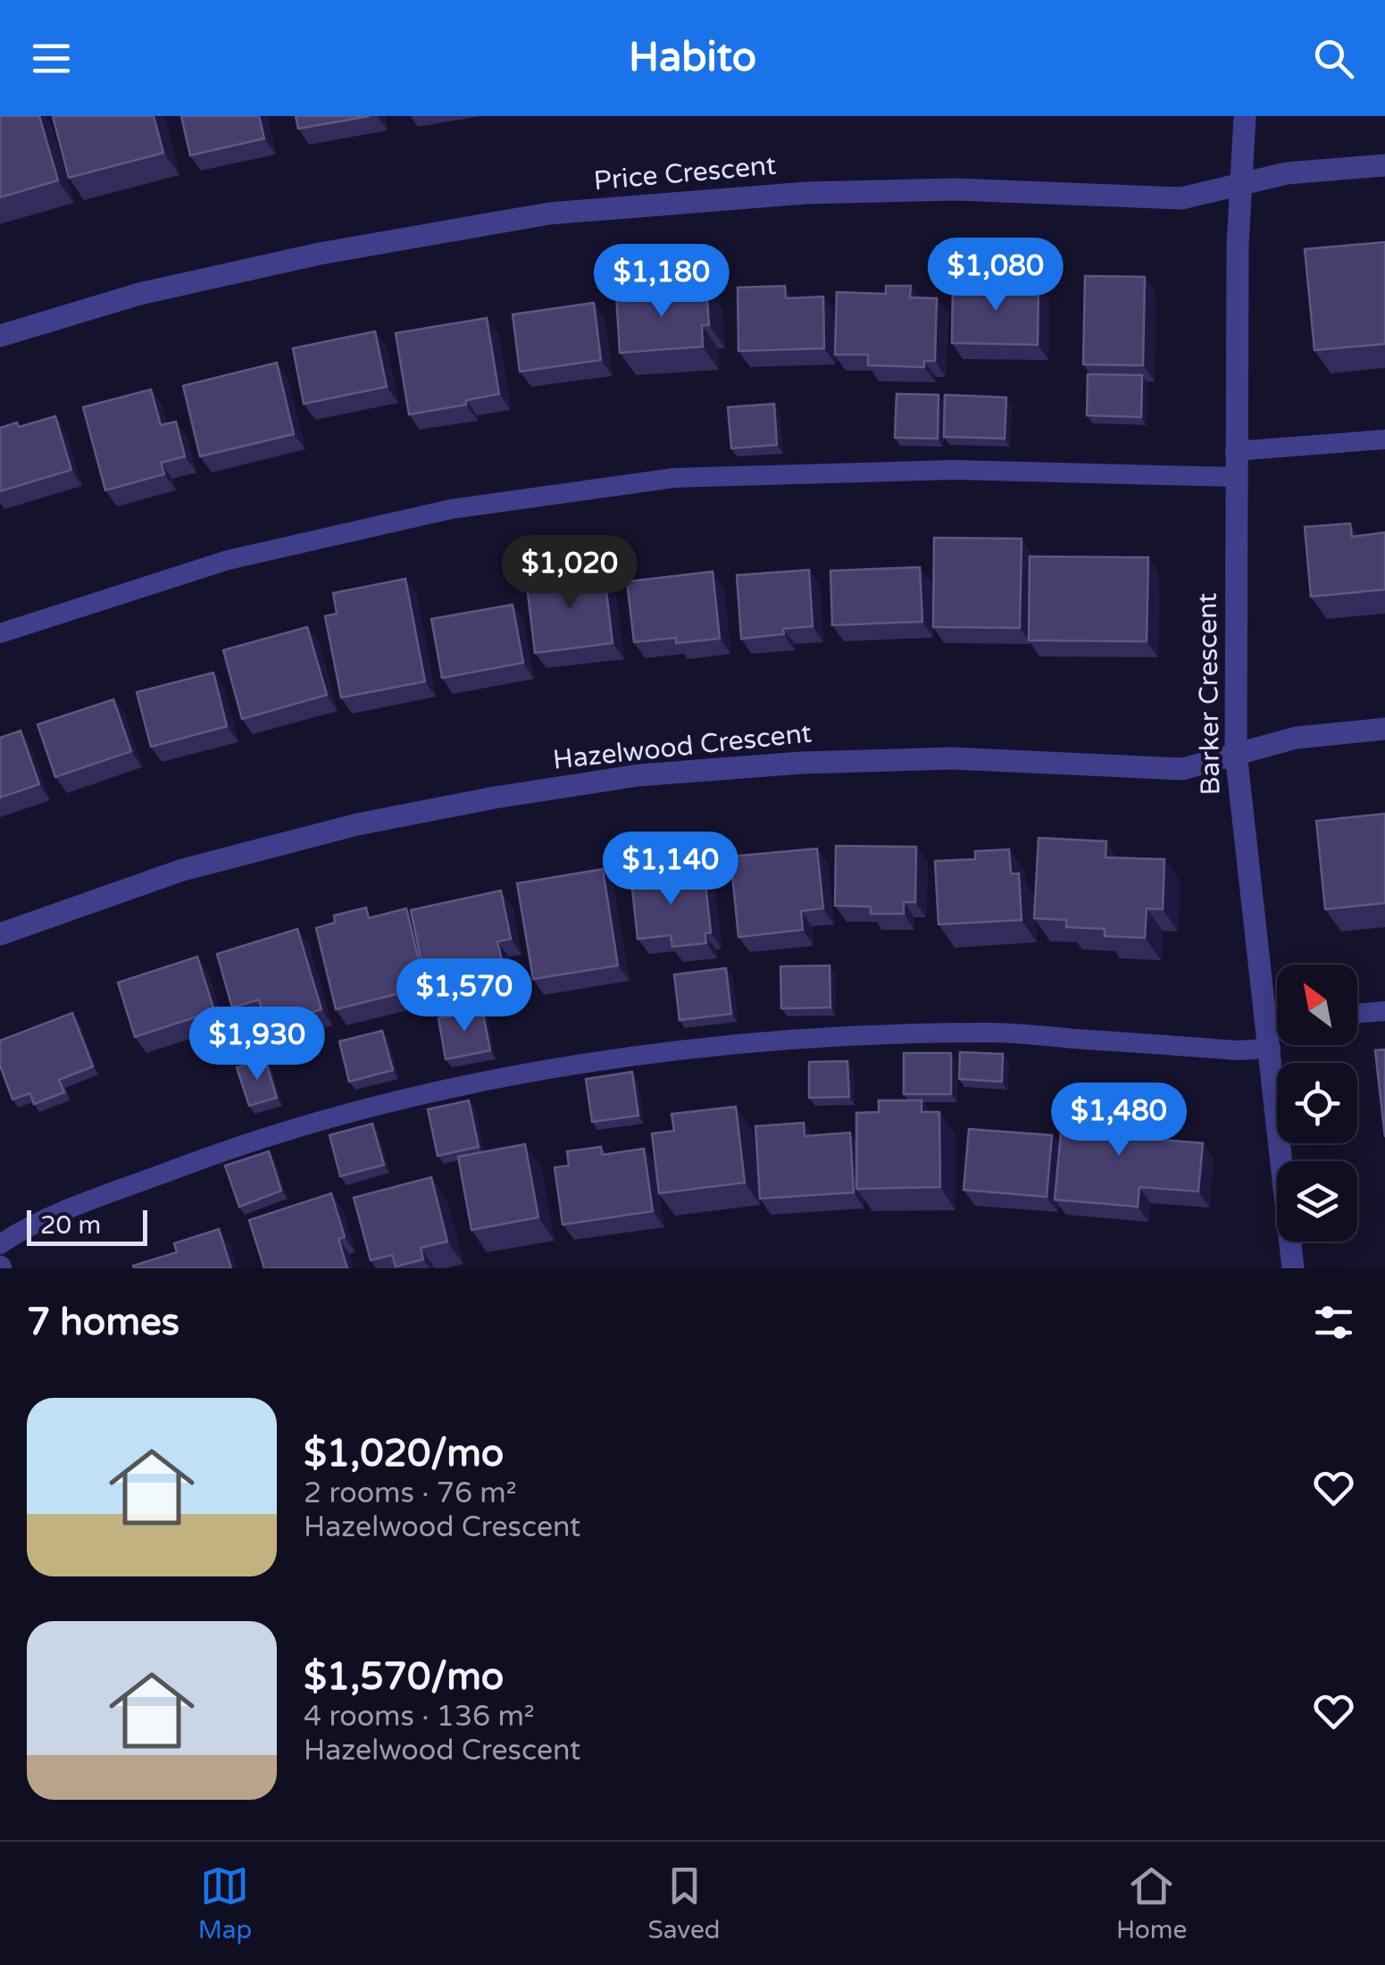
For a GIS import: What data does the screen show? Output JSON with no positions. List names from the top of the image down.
{
  "streets": {
    "street": ["Price Crescent", "Barker Crescent", "Hazelwood Crescent"]
  },
  "crossings": [
    ["Price Crescent", "Barker Crescent"],
    ["Barker Crescent", "Hazelwood Crescent"]
  ],
  "scale_bar": "20 m",
  "north": "top left",
  "page": {
    "header": "Habito",
    "price": [
      "$1,080",
      "$1,180",
      "$1,020",
      "$1,140",
      "$1,570",
      "$1,930",
      "$1,480"
    ],
    "scale": "20 m",
    "heading": "7 homes",
    "list": [
      {
        "name": "$1,020/mo",
        "note": "2 rooms · 76 m² · Hazelwood Crescent"
      },
      {
        "name": "$1,570/mo",
        "note": "4 rooms · 136 m² · Hazelwood Crescent"
      }
    ],
    "tabs": ["Map", "Saved", "Home"]
  }
}
